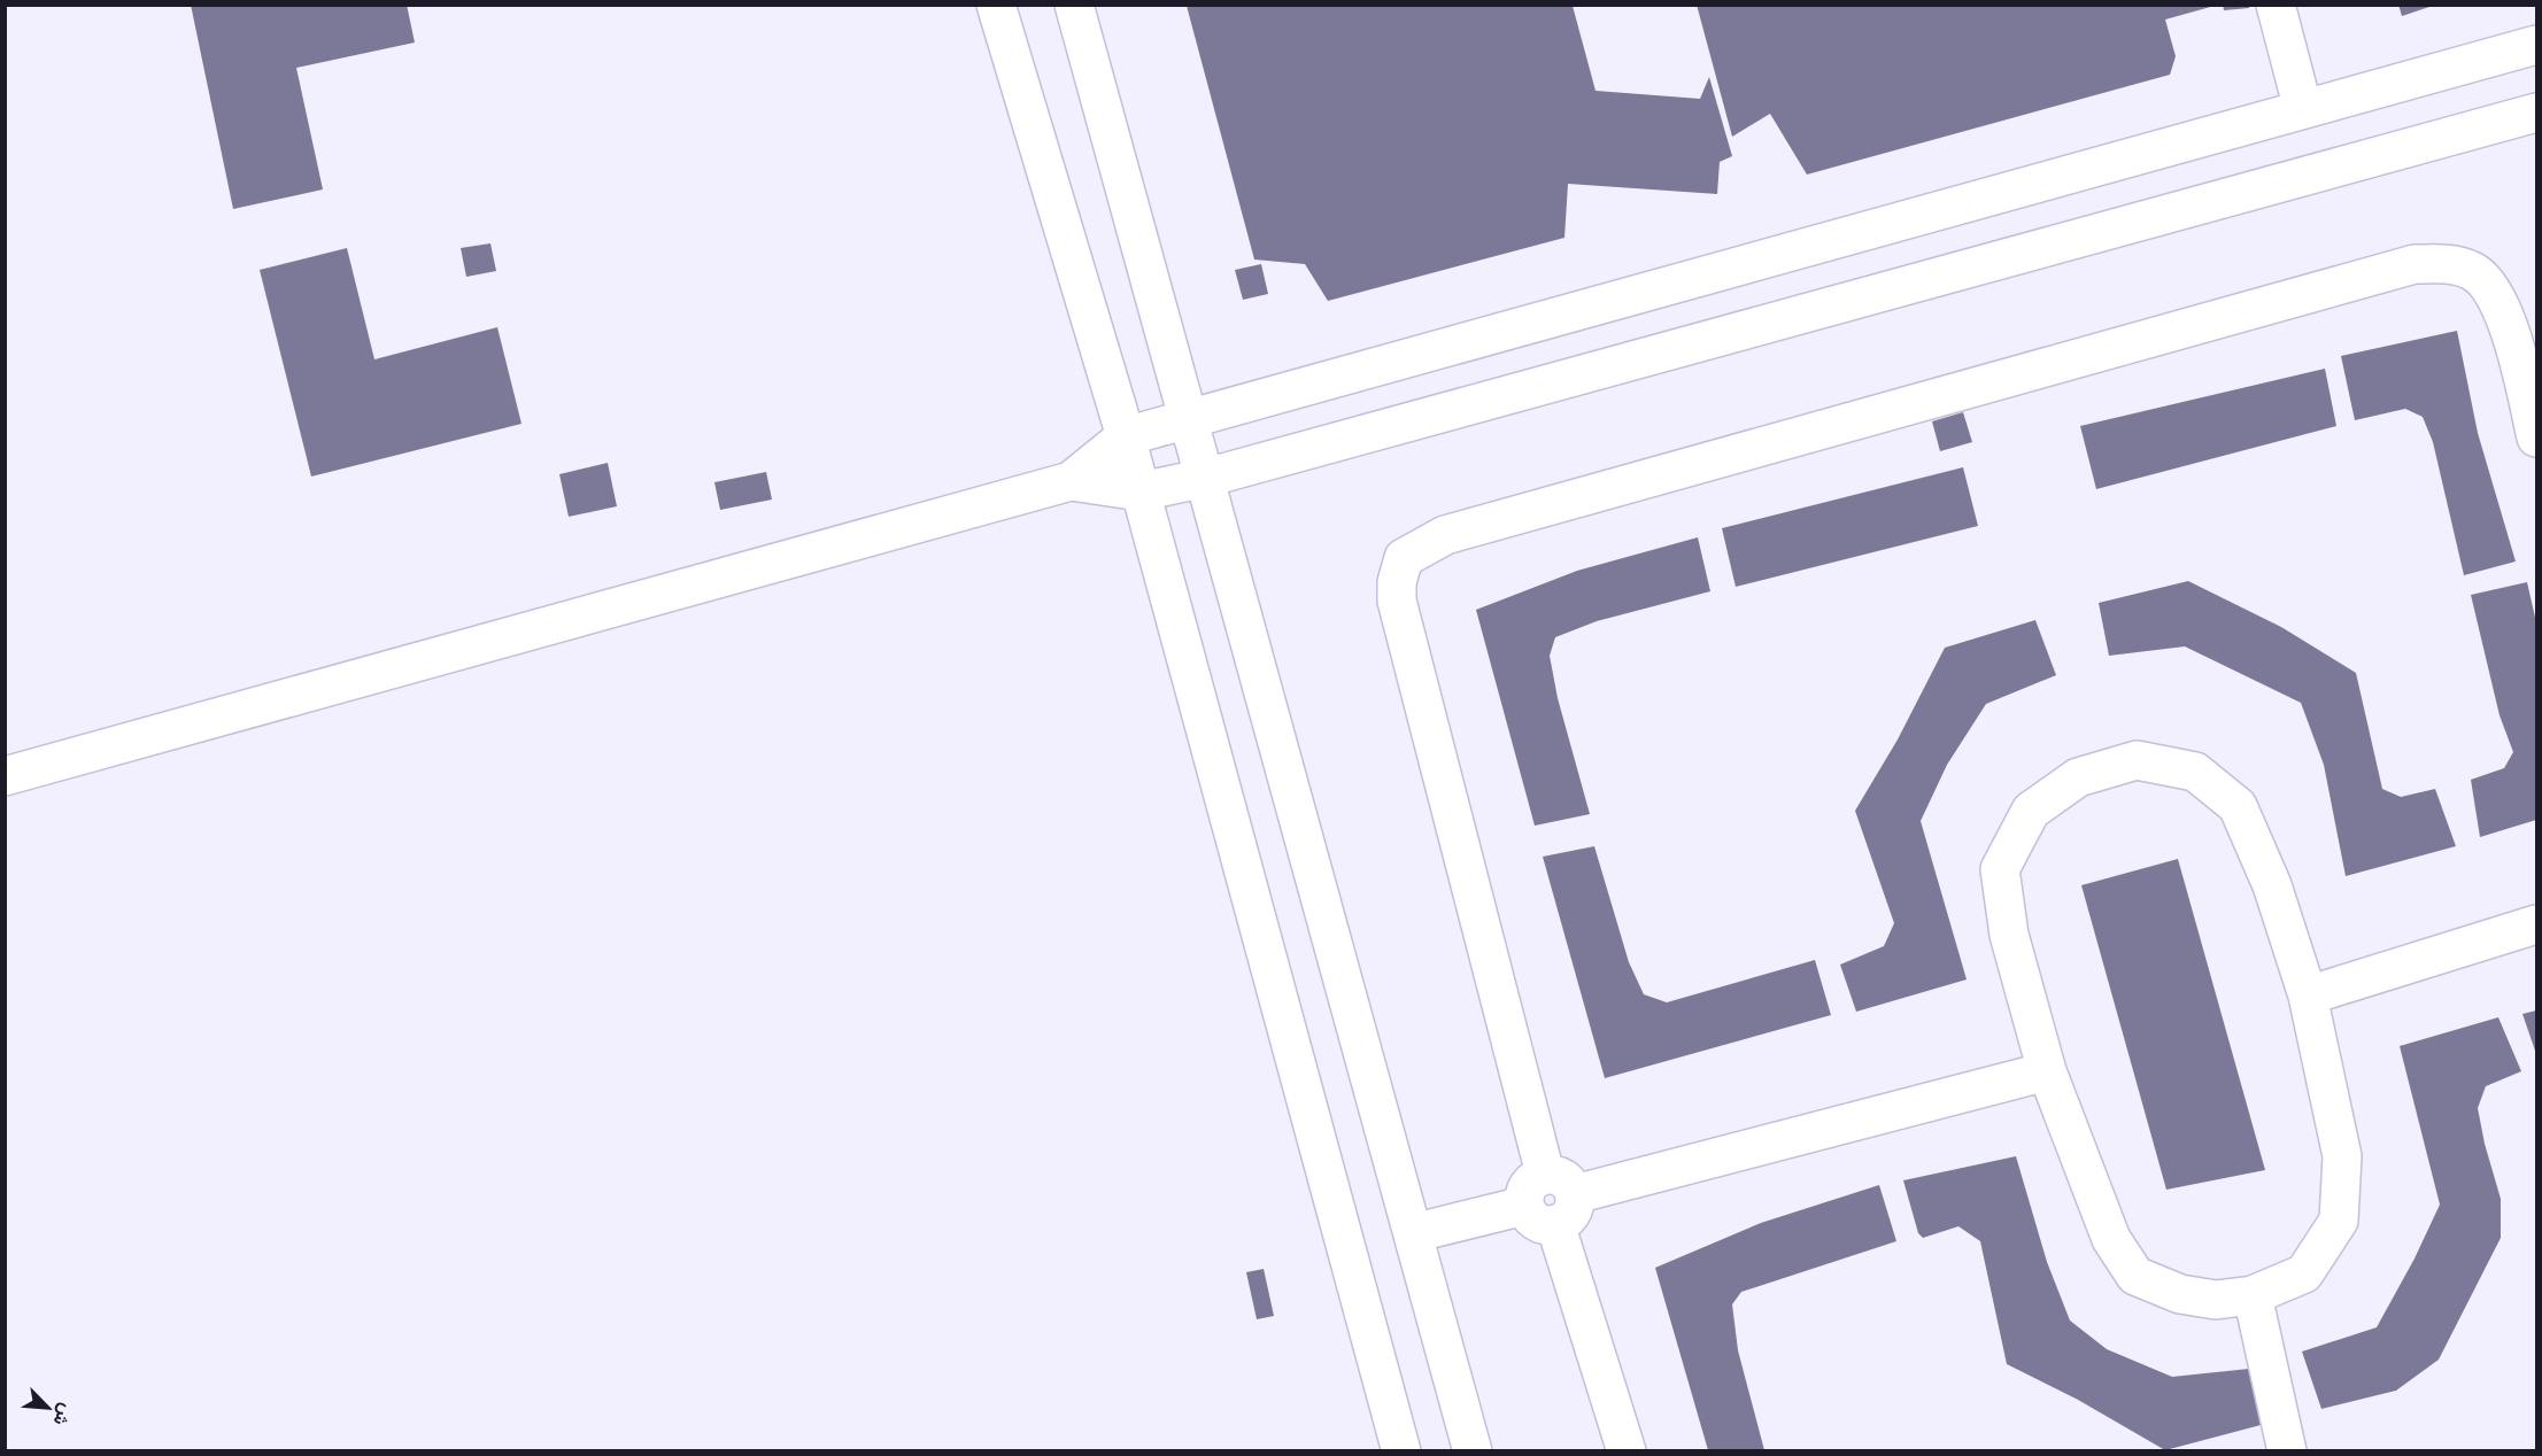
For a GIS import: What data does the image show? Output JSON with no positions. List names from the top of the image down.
{
  "north": "bottom right"
}
